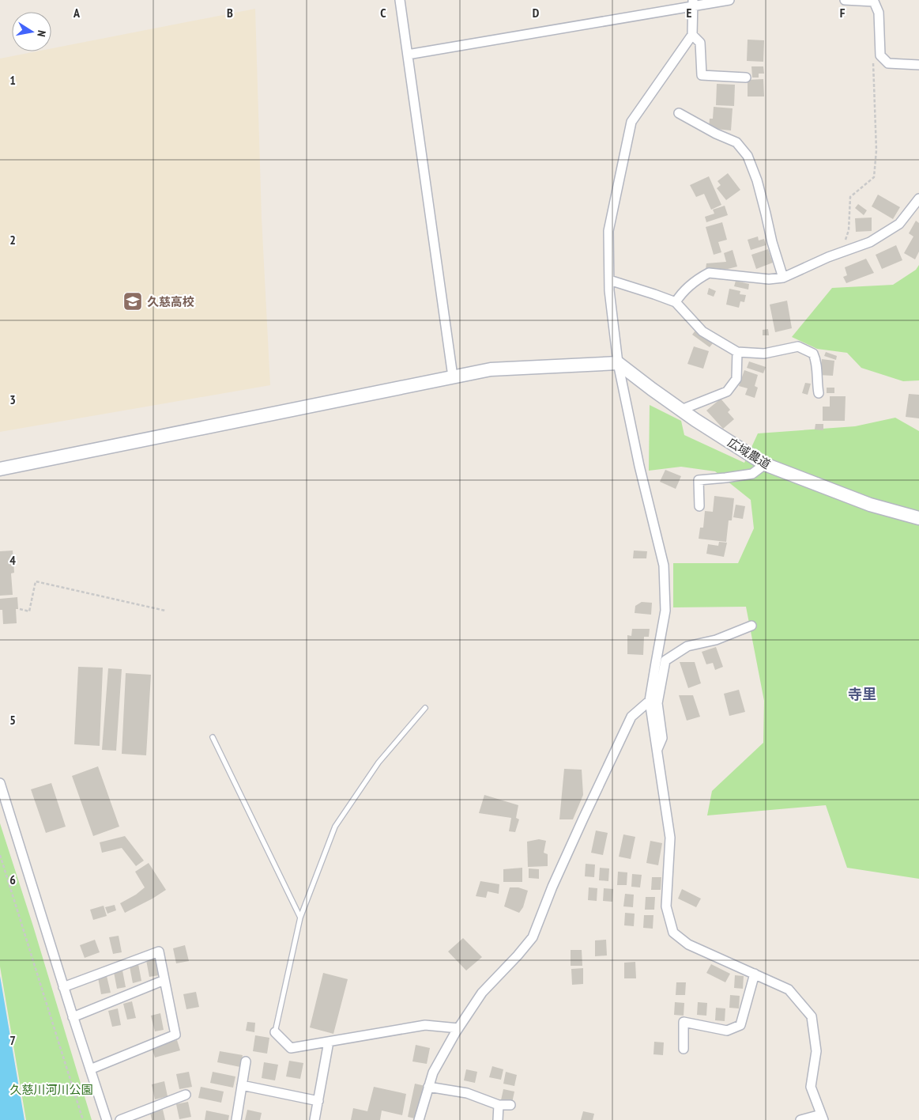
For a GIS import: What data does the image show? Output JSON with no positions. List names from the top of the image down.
{
  "streets": {
    "street": ["広域農道"]
  },
  "districts": ["寺里"],
  "parks": ["久慈川河川公園"],
  "places": {
    "school or university": ["久慈高校"]
  },
  "north": "right",
  "grid": {
    "columns": [
      "A",
      "B",
      "C",
      "D",
      "E",
      "F"
    ],
    "rows": [
      "1",
      "2",
      "3",
      "4",
      "5",
      "6",
      "7"
    ]
  }
}
